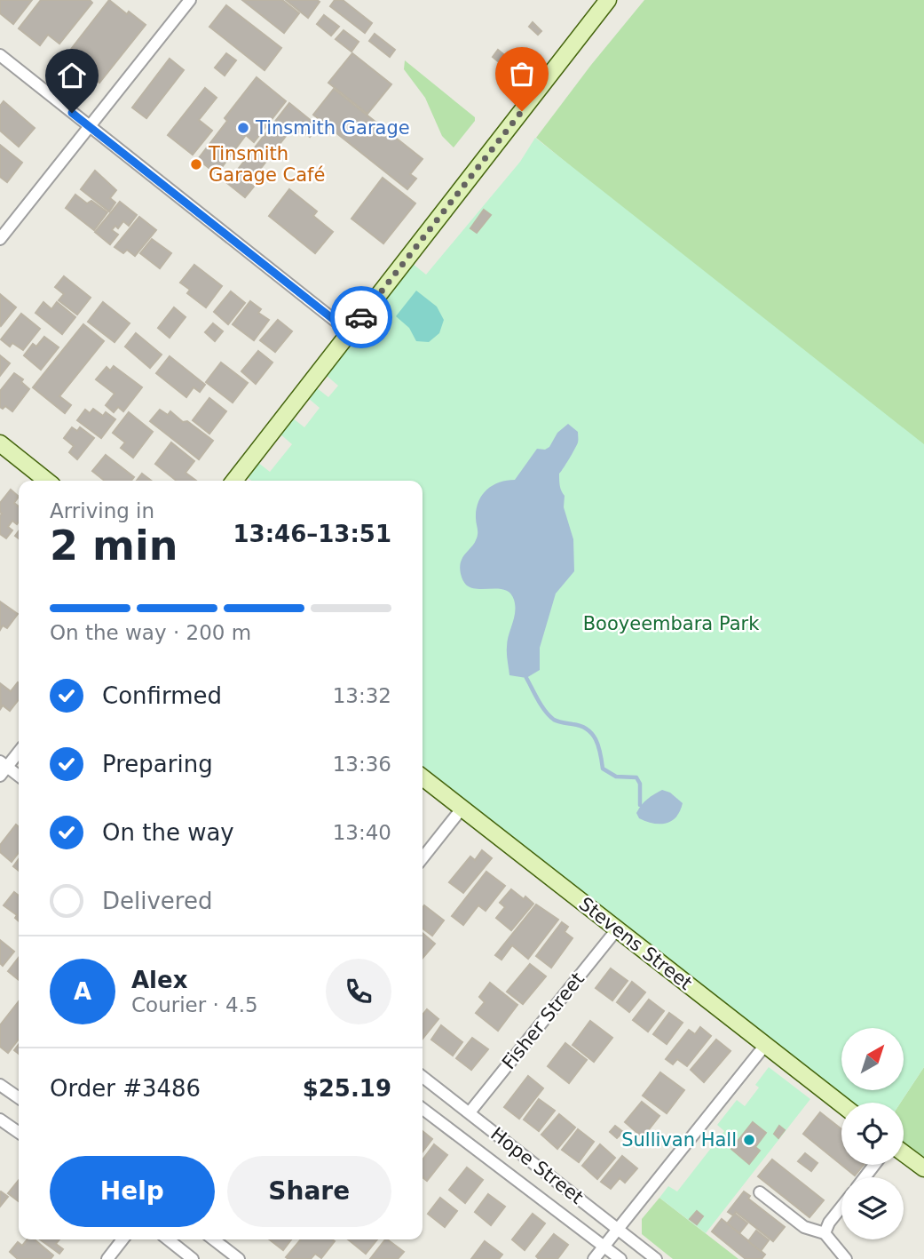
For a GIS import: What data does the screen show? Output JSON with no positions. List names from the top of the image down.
{
  "streets": {
    "street": ["Stevens Street", "Fisher Street", "Hope Street"]
  },
  "crossings": [
    ["Stevens Street", "Fisher Street"],
    ["Fisher Street", "Hope Street"]
  ],
  "parks": ["Booyeembara Park"],
  "places": ["Tinsmith Garage", "Tinsmith Garage Café", "Sullivan Hall"],
  "north": "top right",
  "page": {
    "heading": ["2 min", "Arriving in", "13:46–13:51"],
    "panel": [
      "Alex",
      "Courier · 4.5",
      "Order #3486",
      "$25.19"
    ],
    "bar": "On the way · 200 m",
    "list": [
      ["Confirmed", "13:32"],
      ["Preparing", "13:36"],
      ["On the way", "13:40"],
      "Delivered"
    ],
    "round": "A",
    "buttons": ["Help", "Share"]
  }
}
